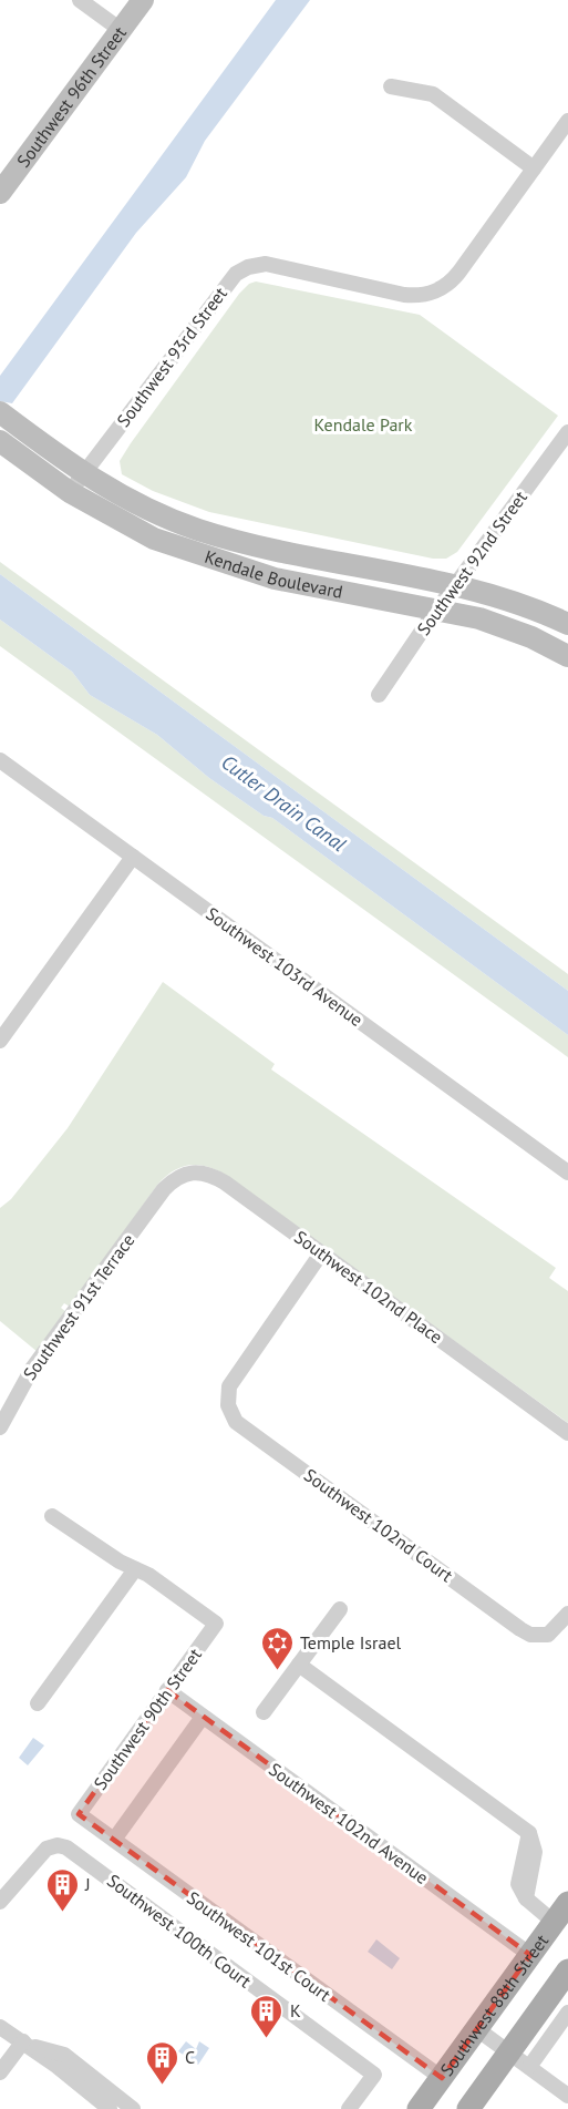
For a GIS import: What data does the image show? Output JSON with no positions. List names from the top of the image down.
{
  "streets": {
    "main road": ["Southwest 88th Street"],
    "street": [
      "Southwest 96th Street",
      "Southwest 93rd Street",
      "Southwest 92nd Street",
      "Kendale Boulevard",
      "Southwest 103rd Avenue",
      "Southwest 102nd Place",
      "Southwest 91st Terrace",
      "Southwest 102nd Court",
      "Southwest 90th Street",
      "Southwest 102nd Avenue",
      "Southwest 100th Court",
      "Southwest 101st Court"
    ]
  },
  "crossings": [
    ["Southwest 93rd Street", "Kendale Boulevard"],
    ["Southwest 92nd Street", "Kendale Boulevard"],
    ["Southwest 102nd Place", "Southwest 91st Terrace"],
    ["Southwest 102nd Place", "Southwest 102nd Court"],
    ["Southwest 90th Street", "Southwest 102nd Avenue"],
    ["Southwest 90th Street", "Southwest 101st Court"],
    ["Southwest 102nd Avenue", "Southwest 88th Street"],
    ["Southwest 101st Court", "Southwest 88th Street"]
  ],
  "water": ["Cutler Drain Canal"],
  "parks": ["Kendale Park"],
  "places": {
    "synagogue": ["Temple Israel"],
    "building": ["J", "K", "C"]
  }
}
